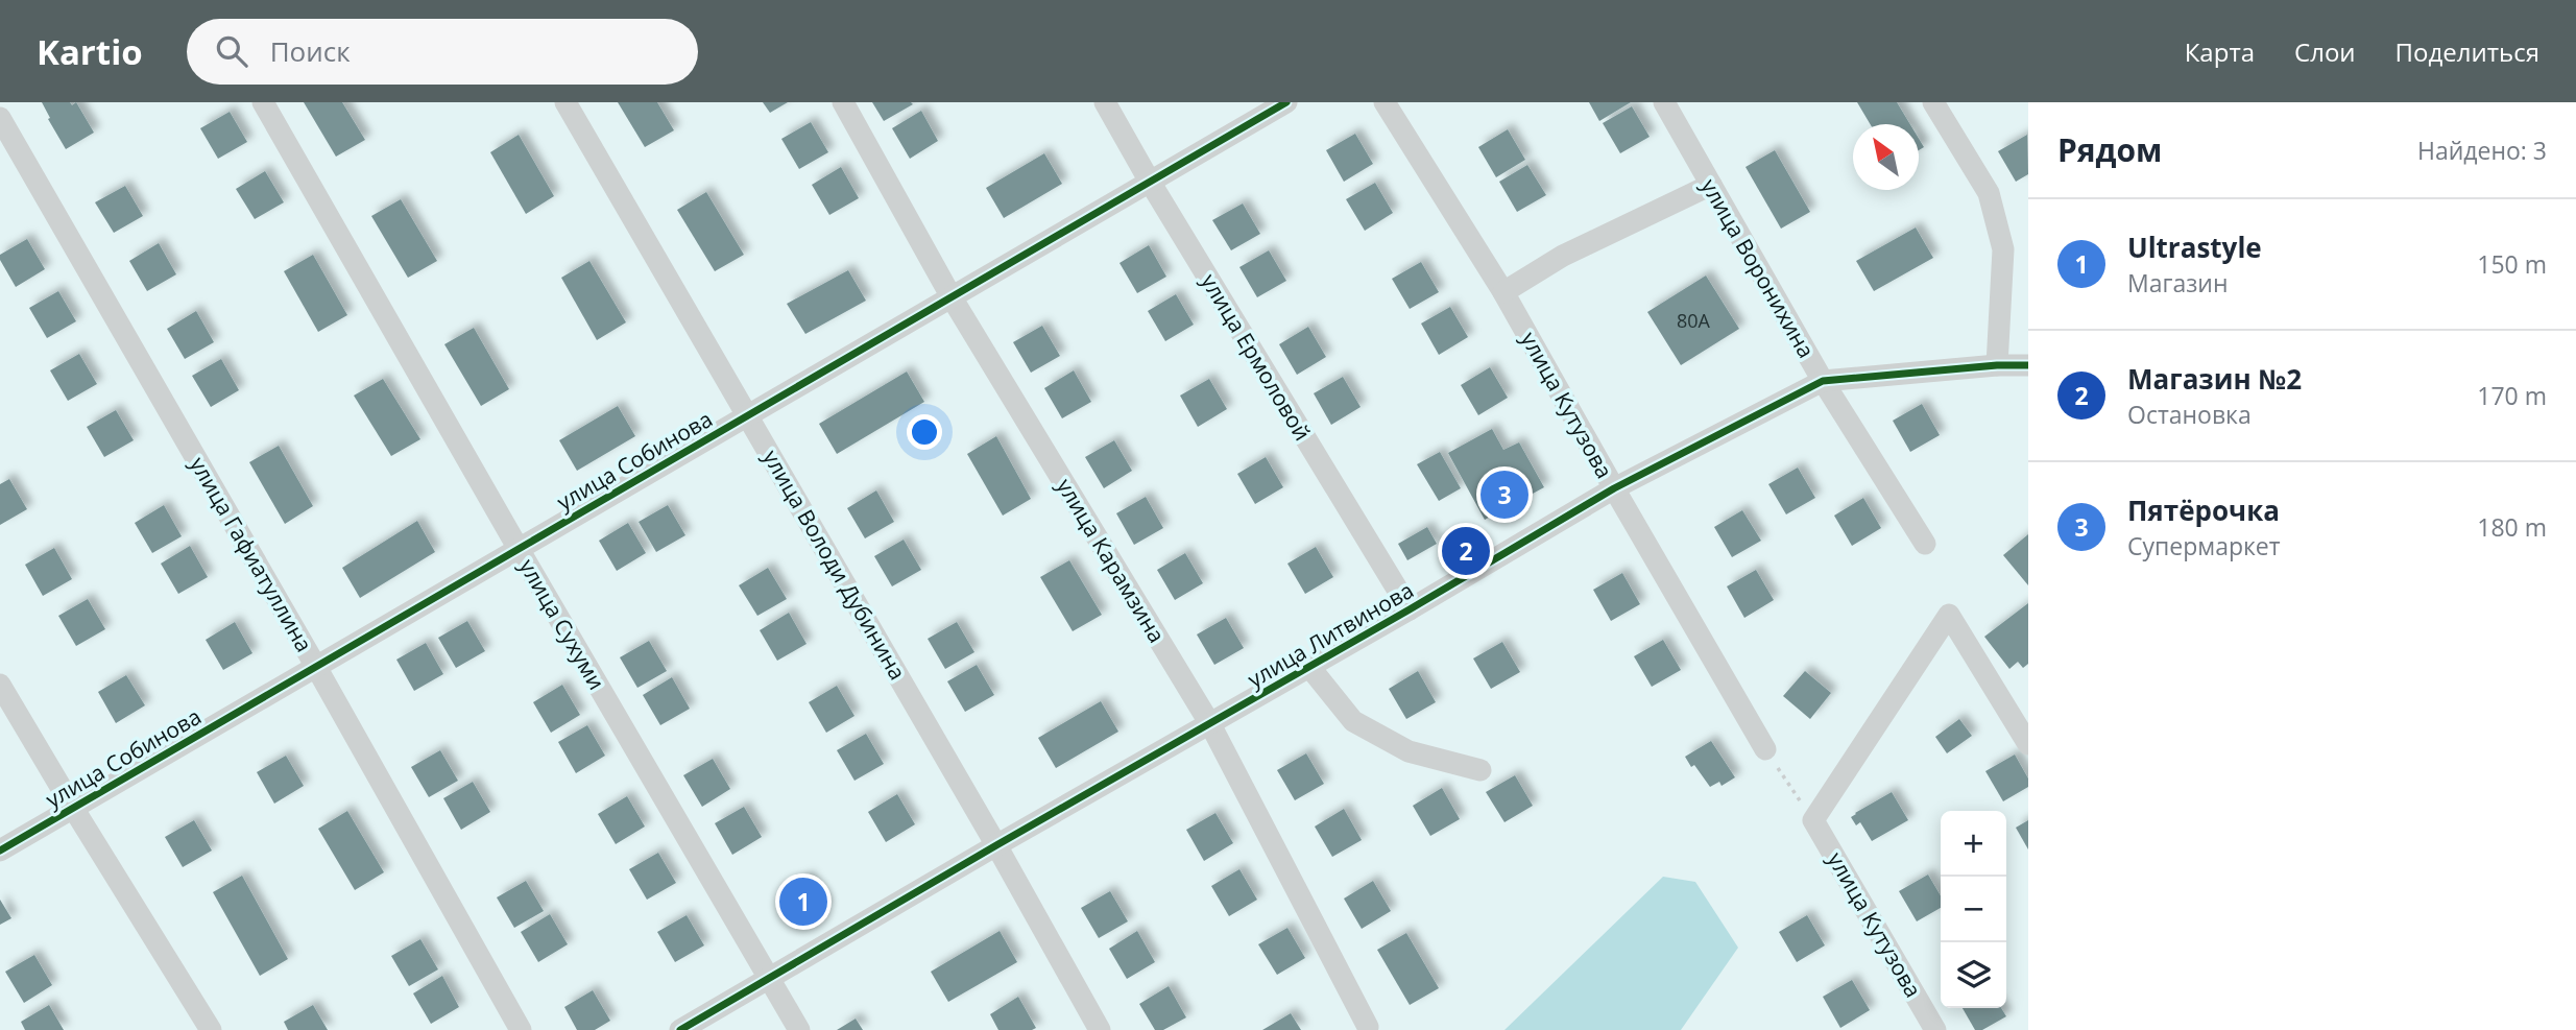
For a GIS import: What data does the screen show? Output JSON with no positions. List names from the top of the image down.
{
  "streets": {
    "street": [
      "улица Воронихина",
      "улица Ермоловой",
      "улица Кутузова",
      "улица Собинова",
      "улица Гафиатуллина",
      "улица Карамзина",
      "улица Володи Дубинина",
      "улица Сухуми",
      "улица Литвинова"
    ]
  },
  "crossings": [
    ["улица Воронихина", "улица Литвинова"],
    ["улица Ермоловой", "улица Собинова"],
    ["улица Ермоловой", "улица Литвинова"],
    ["улица Кутузова", "улица Литвинова"],
    ["улица Собинова", "улица Гафиатуллина"],
    ["улица Собинова", "улица Карамзина"],
    ["улица Собинова", "улица Володи Дубинина"],
    ["улица Собинова", "улица Сухуми"],
    ["улица Карамзина", "улица Литвинова"],
    ["улица Володи Дубинина", "улица Литвинова"],
    ["улица Сухуми", "улица Литвинова"]
  ],
  "house_numbers": ["80А"],
  "north": "top left",
  "page": {
    "header": "Kartio",
    "search": "Поиск",
    "nav": ["Карта", "Слои", "Поделиться"],
    "heading": ["Рядом", "Найдено: 3"],
    "list": [
      {
        "mark": "1",
        "name": "Ultrastyle",
        "note": "Магазин",
        "value": "150 m"
      },
      {
        "mark": "2",
        "name": "Магазин №2",
        "note": "Остановка",
        "value": "170 m"
      },
      {
        "mark": "3",
        "name": "Пятёрочка",
        "note": "Супермаркет",
        "value": "180 m"
      }
    ],
    "pins": ["3", "2", "1"],
    "map_buttons": ["+", "−"]
  }
}
